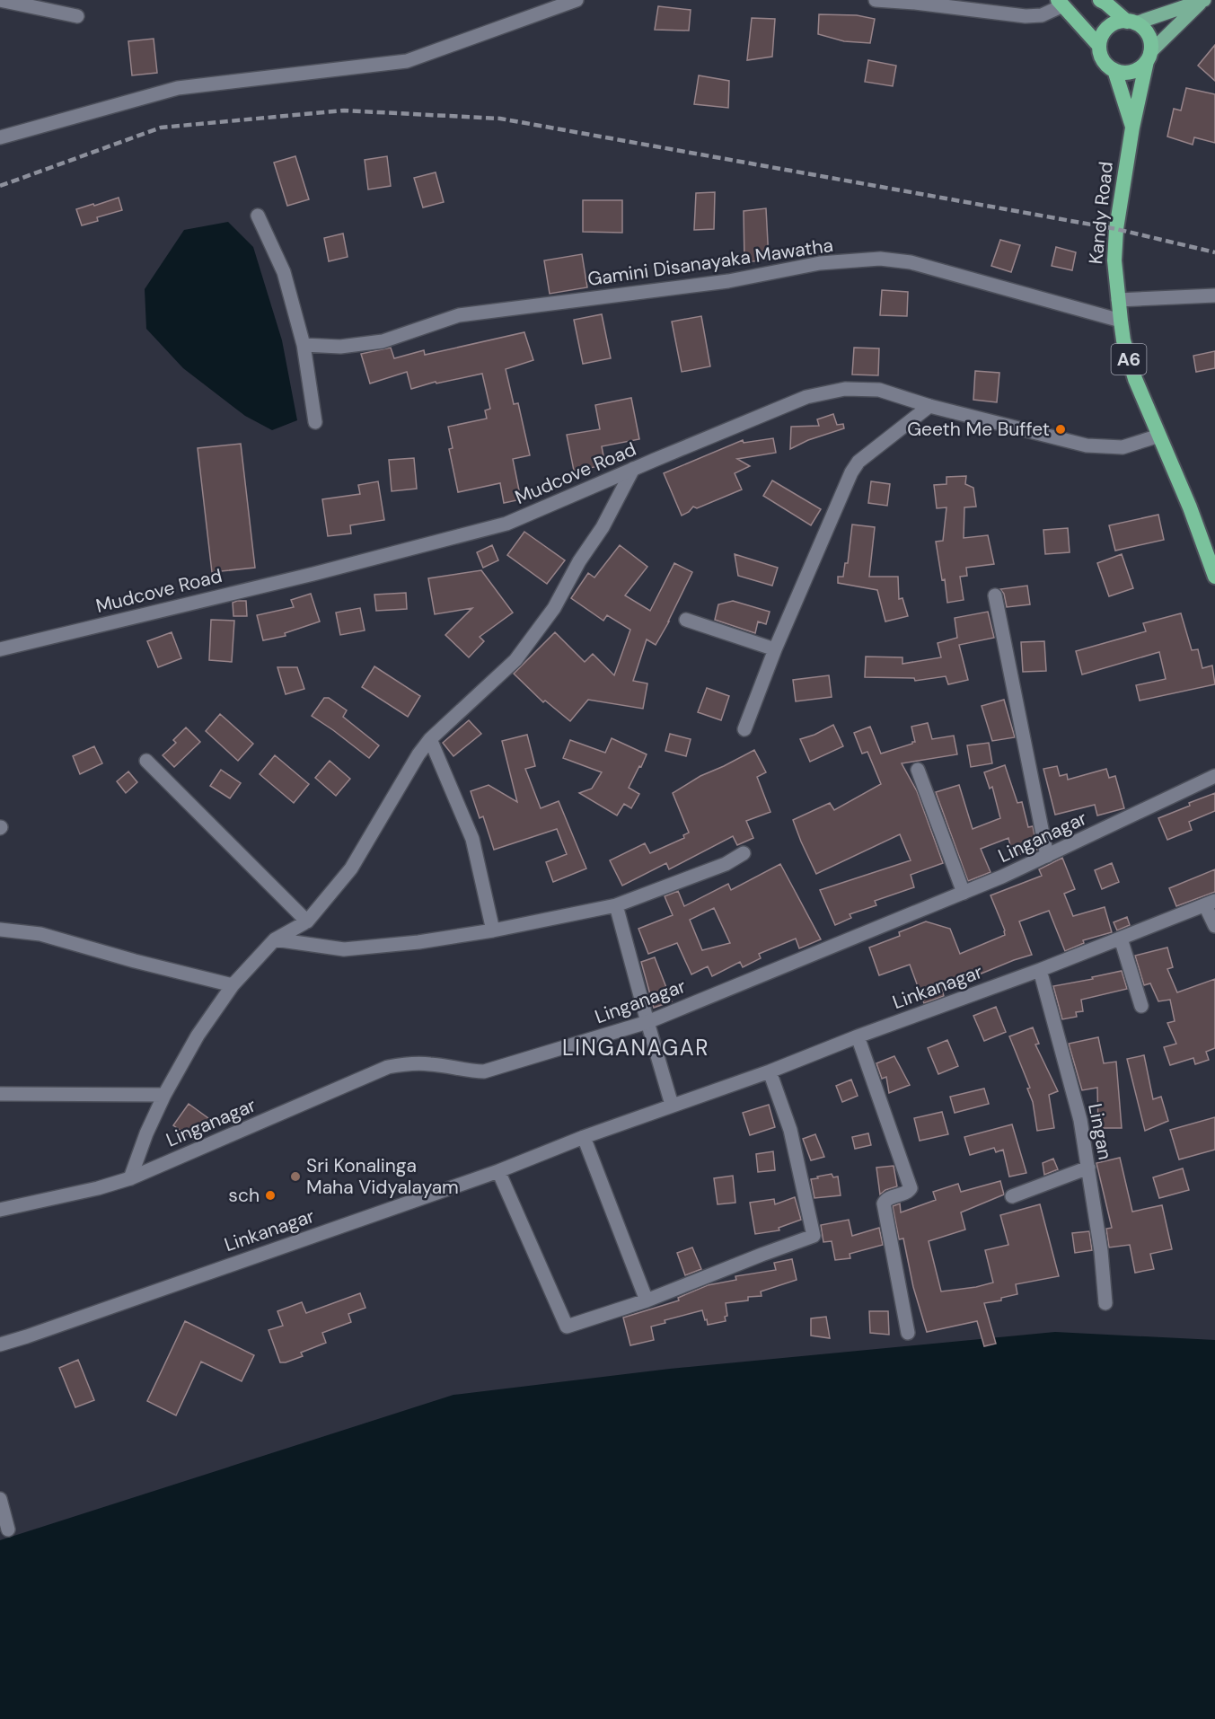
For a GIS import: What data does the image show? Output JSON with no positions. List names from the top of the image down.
{
  "streets": {
    "highway": ["Kandy Road", "A6"],
    "street": [
      "Gamini Disanayaka Mawatha",
      "Mudcove Road",
      "Linganagar",
      "Linkanagar",
      "Lingan"
    ]
  },
  "crossings": [
    ["Kandy Road", "Gamini Disanayaka Mawatha"],
    ["Kandy Road", "Mudcove Road"],
    ["Linkanagar", "Lingan"]
  ],
  "districts": ["LINGANAGAR"],
  "places": ["Geeth Me Buffet", "Sri Konalinga Maha Vidyalayam", "sch"]
}
